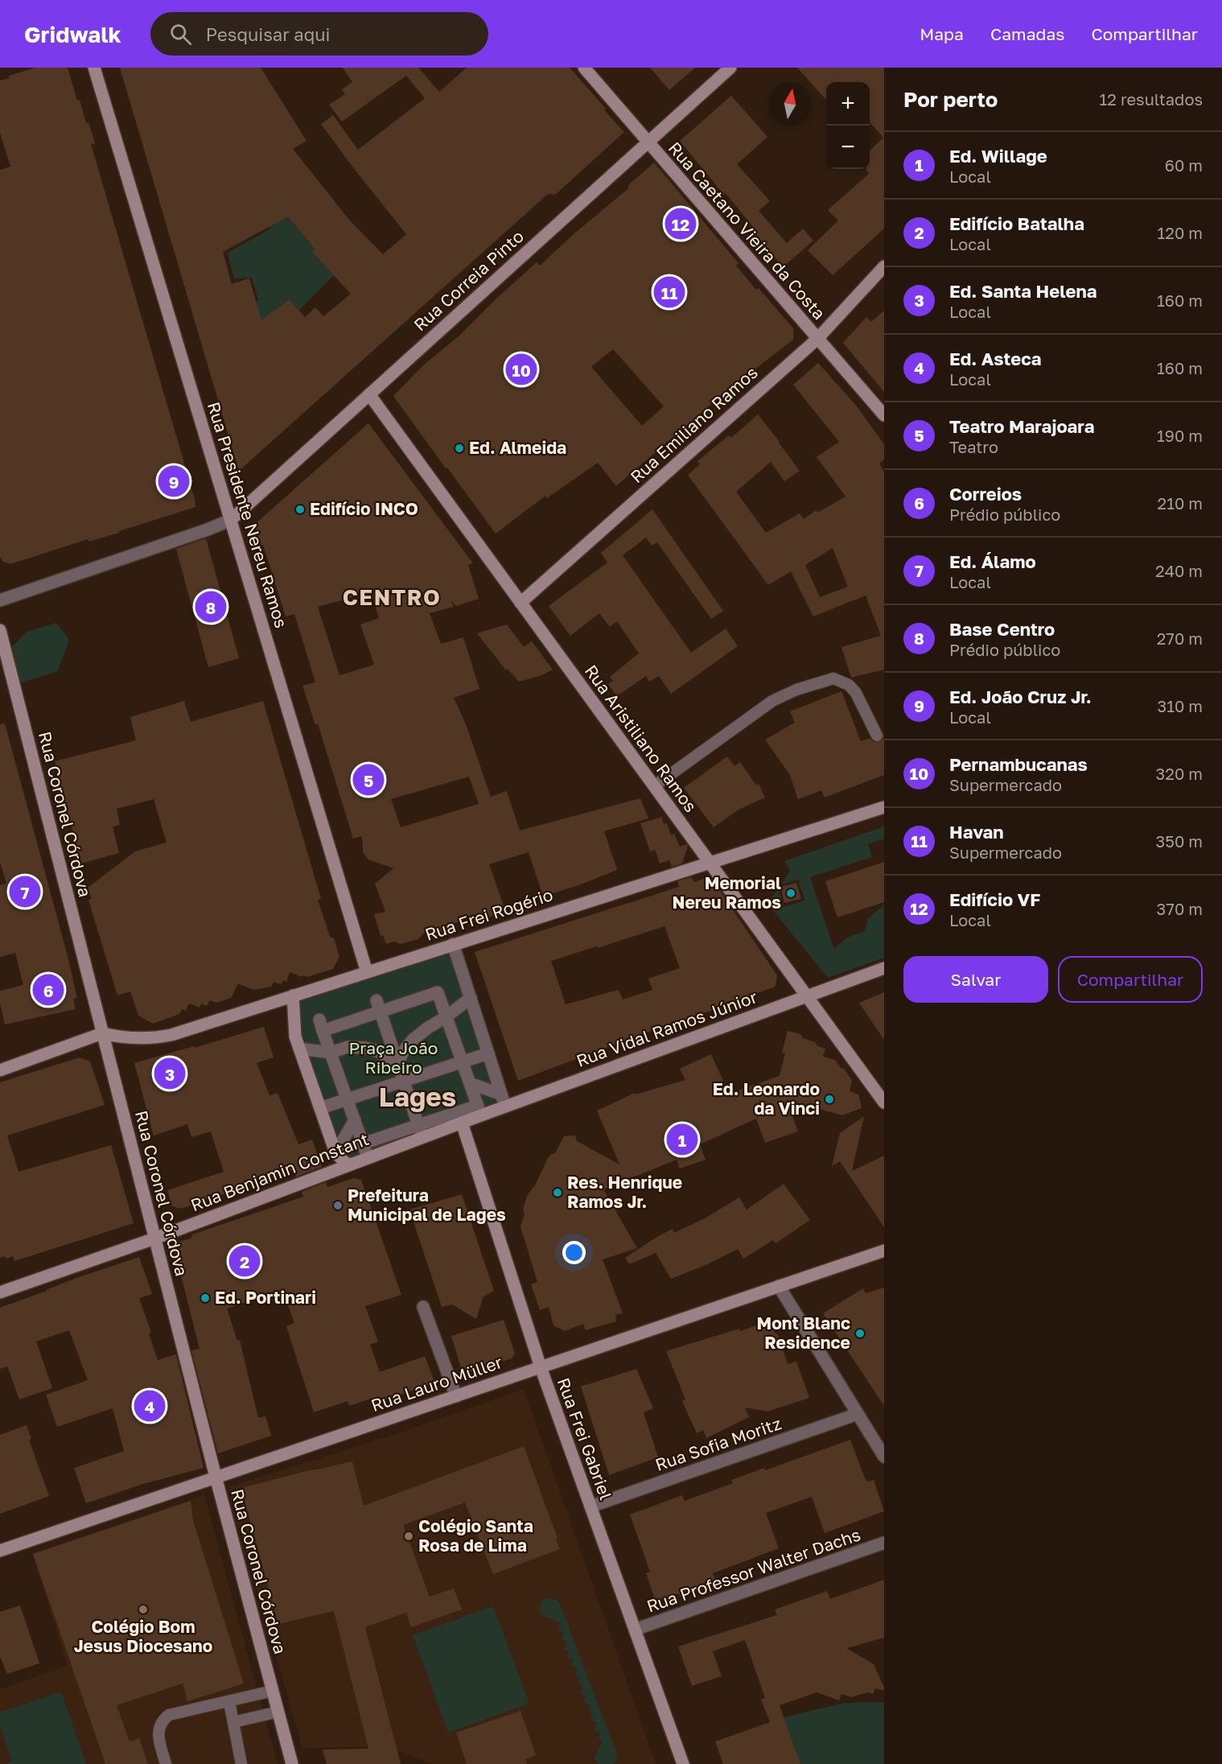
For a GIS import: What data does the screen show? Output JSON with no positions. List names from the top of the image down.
{
  "streets": {
    "main road": [
      "Rua Caetano Vieira da Costa",
      "Rua Correia Pinto",
      "Rua Emiliano Ramos",
      "Rua Presidente Nereu Ramos",
      "Rua Aristiliano Ramos",
      "Rua Coronel Córdova",
      "Rua Frei Rogério",
      "Rua Vidal Ramos Júnior",
      "Rua Benjamin Constant",
      "Rua Lauro Müller",
      "Rua Frei Gabriel"
    ],
    "street": ["Rua Sofia Moritz", "Rua Professor Walter Dachs"]
  },
  "crossings": [
    ["Rua Caetano Vieira da Costa", "Rua Correia Pinto"],
    ["Rua Caetano Vieira da Costa", "Rua Emiliano Ramos"],
    ["Rua Correia Pinto", "Rua Presidente Nereu Ramos"],
    ["Rua Correia Pinto", "Rua Aristiliano Ramos"],
    ["Rua Emiliano Ramos", "Rua Aristiliano Ramos"],
    ["Rua Presidente Nereu Ramos", "Rua Frei Rogério"],
    ["Rua Aristiliano Ramos", "Rua Frei Rogério"],
    ["Rua Aristiliano Ramos", "Rua Vidal Ramos Júnior"],
    ["Rua Coronel Córdova", "Rua Frei Rogério"],
    ["Rua Coronel Córdova", "Rua Benjamin Constant"],
    ["Rua Coronel Córdova", "Rua Lauro Müller"],
    ["Rua Vidal Ramos Júnior", "Rua Benjamin Constant"],
    ["Rua Vidal Ramos Júnior", "Rua Frei Gabriel"],
    ["Rua Benjamin Constant", "Rua Frei Gabriel"],
    ["Rua Lauro Müller", "Rua Frei Gabriel"],
    ["Rua Frei Gabriel", "Rua Sofia Moritz"],
    ["Rua Frei Gabriel", "Rua Professor Walter Dachs"]
  ],
  "districts": ["CENTRO", "Lages"],
  "parks": ["Praça João Ribeiro"],
  "places": [
    "Ed. Almeida",
    "Edifício INCO",
    "Memorial Nereu Ramos",
    "Ed. Leonardo da Vinci",
    "Res. Henrique Ramos Jr.",
    "Prefeitura Municipal de Lages",
    "Ed. Portinari",
    "Mont Blanc Residence",
    "Colégio Santa Rosa de Lima",
    "Colégio Bom Jesus Diocesano"
  ],
  "north": "top",
  "page": {
    "header": "Gridwalk",
    "search": "Pesquisar aqui",
    "nav": ["Mapa", "Camadas", "Compartilhar"],
    "heading": ["Por perto", "12 resultados"],
    "map_buttons": ["+", "−"],
    "list": [
      {
        "mark": "1",
        "name": "Ed. Willage",
        "note": "Local",
        "value": "60 m"
      },
      {
        "mark": "2",
        "name": "Edifício Batalha",
        "note": "Local",
        "value": "120 m"
      },
      {
        "mark": "3",
        "name": "Ed. Santa Helena",
        "note": "Local",
        "value": "160 m"
      },
      {
        "mark": "4",
        "name": "Ed. Asteca",
        "note": "Local",
        "value": "160 m"
      },
      {
        "mark": "5",
        "name": "Teatro Marajoara",
        "note": "Teatro",
        "value": "190 m"
      },
      {
        "mark": "6",
        "name": "Correios",
        "note": "Prédio público",
        "value": "210 m"
      },
      {
        "mark": "7",
        "name": "Ed. Álamo",
        "note": "Local",
        "value": "240 m"
      },
      {
        "mark": "8",
        "name": "Base Centro",
        "note": "Prédio público",
        "value": "270 m"
      },
      {
        "mark": "9",
        "name": "Ed. João Cruz Jr.",
        "note": "Local",
        "value": "310 m"
      },
      {
        "mark": "10",
        "name": "Pernambucanas",
        "note": "Supermercado",
        "value": "320 m"
      },
      {
        "mark": "11",
        "name": "Havan",
        "note": "Supermercado",
        "value": "350 m"
      },
      {
        "mark": "12",
        "name": "Edifício VF",
        "note": "Local",
        "value": "370 m"
      }
    ],
    "pins": [
      "12",
      "11",
      "10",
      "9",
      "8",
      "5",
      "7",
      "6",
      "3",
      "1",
      "2",
      "4"
    ],
    "buttons": ["Salvar", "Compartilhar"]
  }
}
